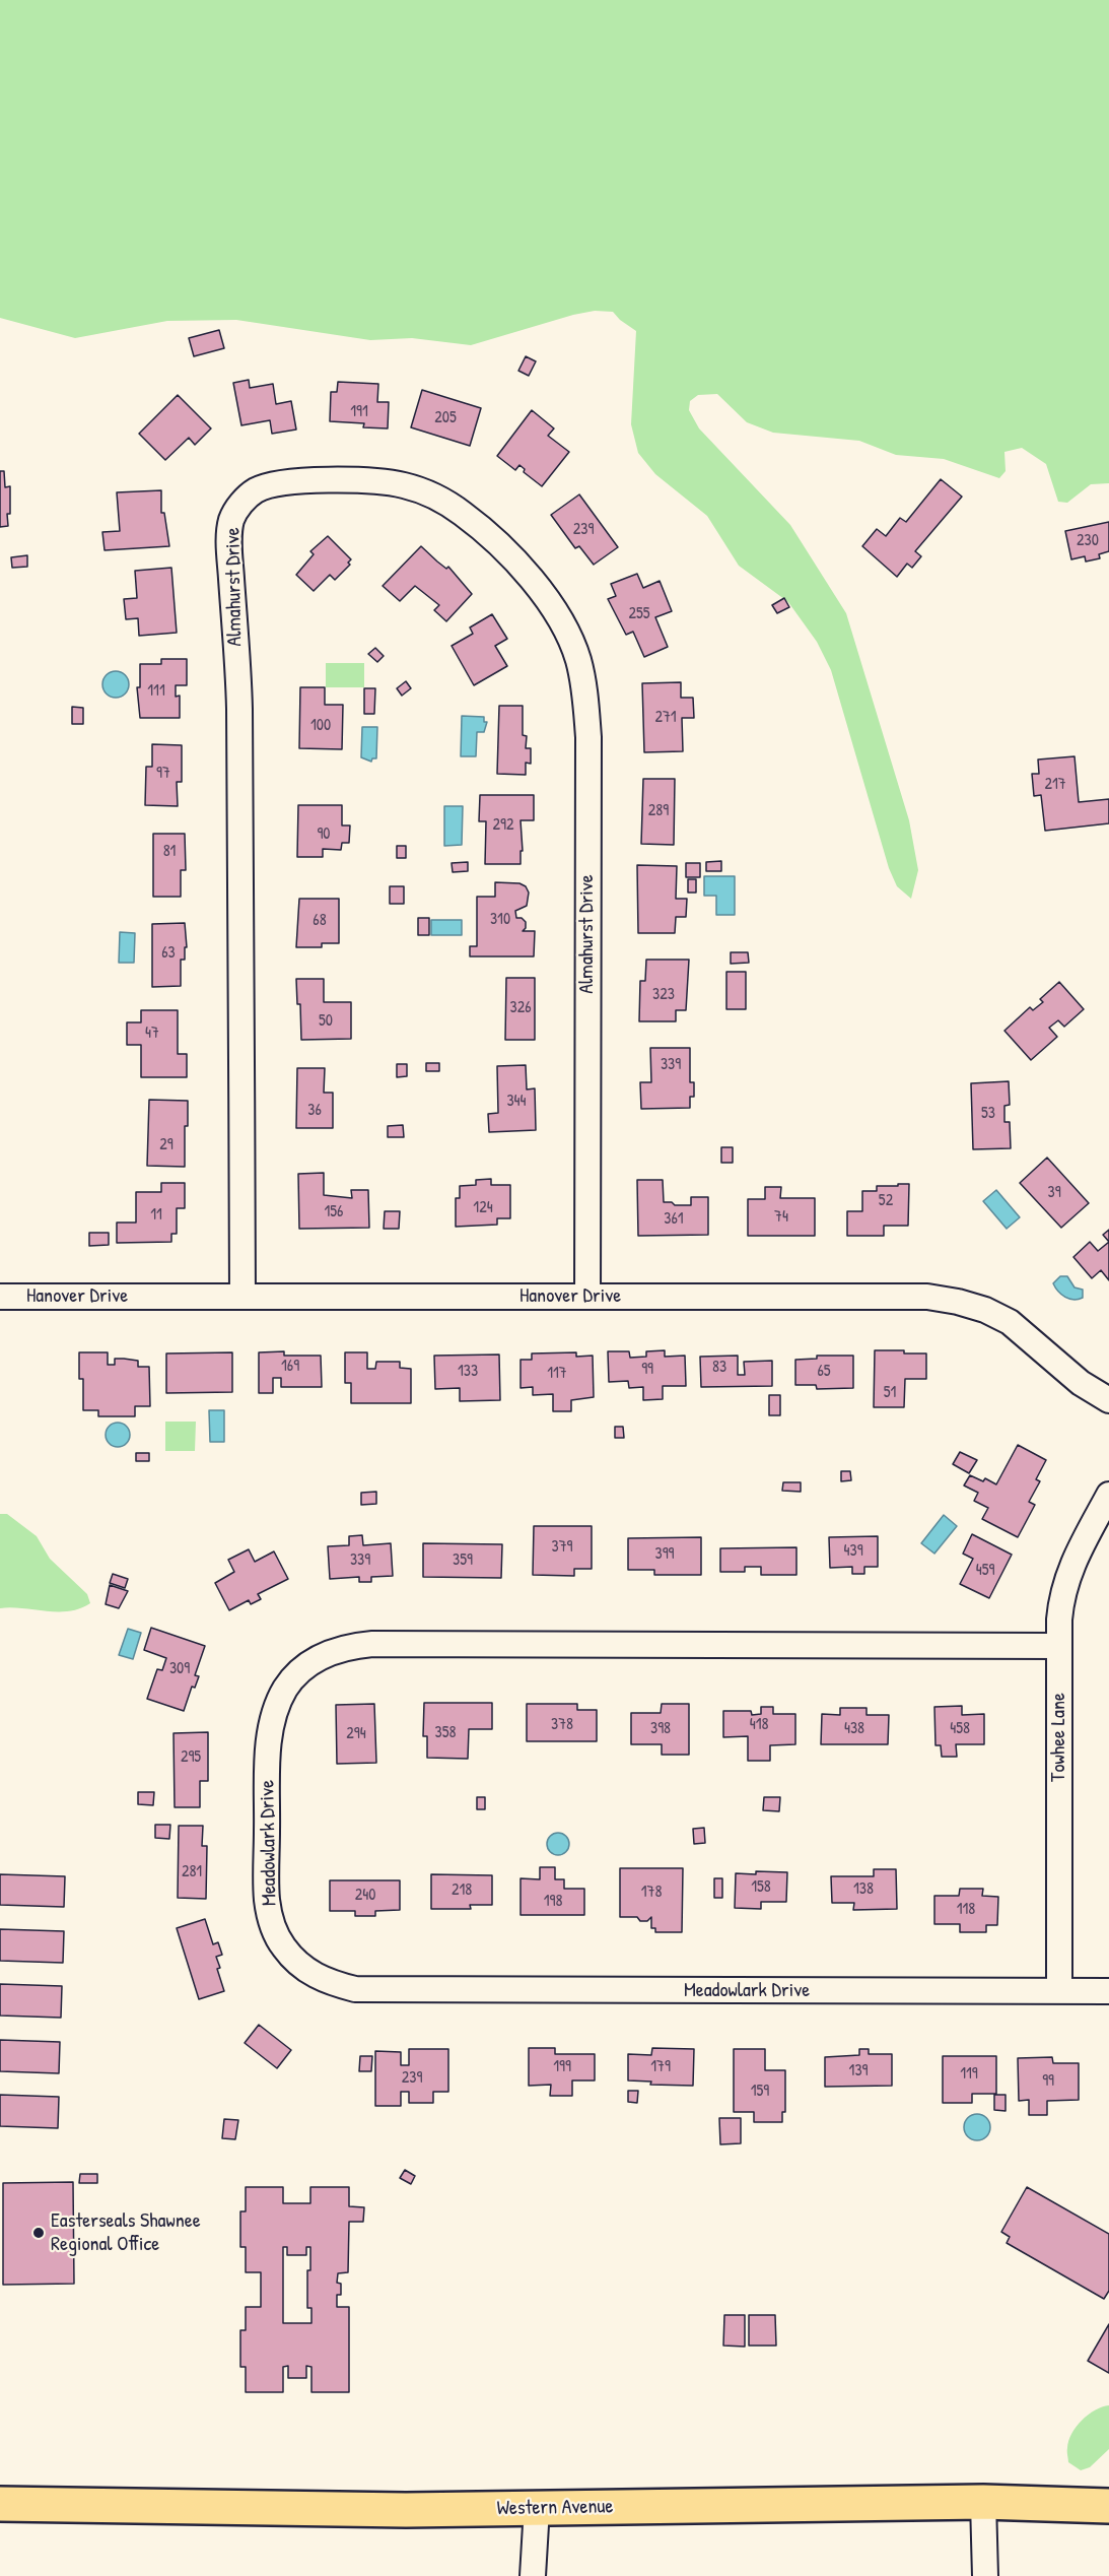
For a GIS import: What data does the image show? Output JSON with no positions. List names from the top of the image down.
{
  "streets": {
    "main road": ["Western Avenue"],
    "street": [
      "Almahurst Drive",
      "Hanover Drive",
      "Towhee Lane",
      "Meadowlark Drive"
    ]
  },
  "crossings": [
    ["Almahurst Drive", "Hanover Drive"],
    ["Towhee Lane", "Meadowlark Drive"]
  ],
  "places": ["Easterseals Shawnee Regional Office"],
  "house_numbers": [
    "191",
    "205",
    "239",
    "230",
    "255",
    "111",
    "271",
    "100",
    "97",
    "217",
    "289",
    "292",
    "90",
    "81",
    "310",
    "68",
    "63",
    "323",
    "326",
    "50",
    "47",
    "339",
    "344",
    "36",
    "53",
    "29",
    "39",
    "52",
    "124",
    "156",
    "11",
    "74",
    "361",
    "169",
    "83",
    "99",
    "133",
    "65",
    "117",
    "51",
    "379",
    "439",
    "399",
    "339",
    "359",
    "459",
    "309",
    "378",
    "418",
    "398",
    "438",
    "458",
    "358",
    "294",
    "295",
    "281",
    "158",
    "138",
    "218",
    "178",
    "240",
    "198",
    "118",
    "199",
    "179",
    "139",
    "119",
    "239",
    "99",
    "159"
  ]
}
